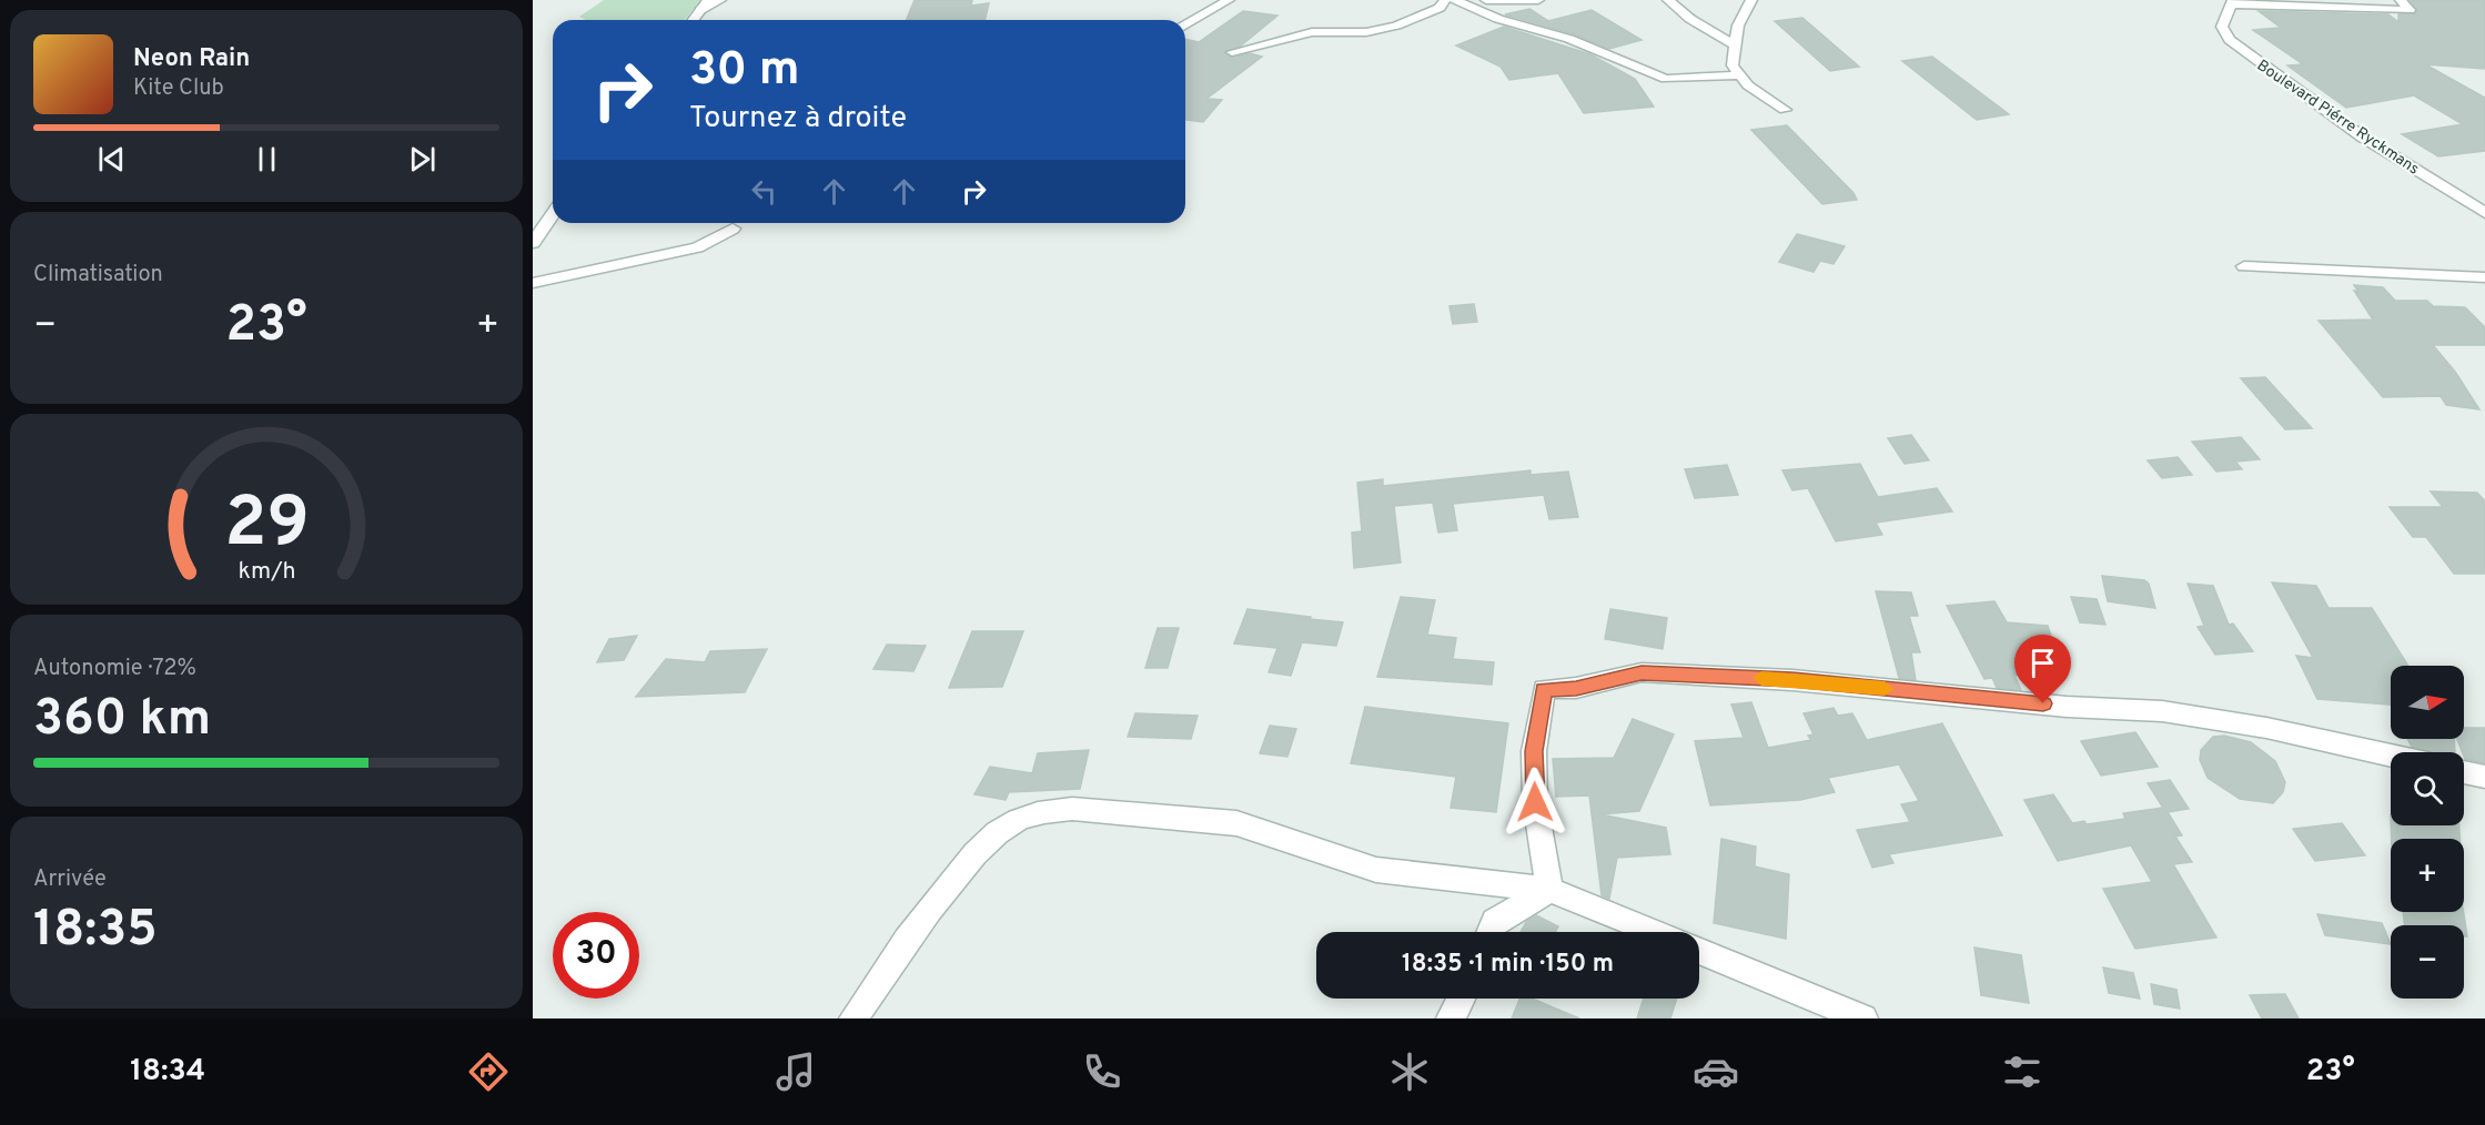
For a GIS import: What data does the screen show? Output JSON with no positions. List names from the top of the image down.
{
  "streets": {
    "street": ["Boulevard Piérre Ryckmans"]
  },
  "north": "right",
  "page": {
    "turn": ["30 m", "Tournez à droite"],
    "song": ["Neon Rain", "Kite Club"],
    "tile": [
      "Climatisation",
      ["Autonomie · 72%", "360 km"],
      ["Arrivée", "18:35"]
    ],
    "heat": ["−", "23°", "+"],
    "map_buttons": ["+", "−"],
    "limit": "30",
    "trip": "18:35 · 1 min · 150 m",
    "tabs": ["18:34", "23°"],
    "gauge": ["29", "km/h"]
  }
}
